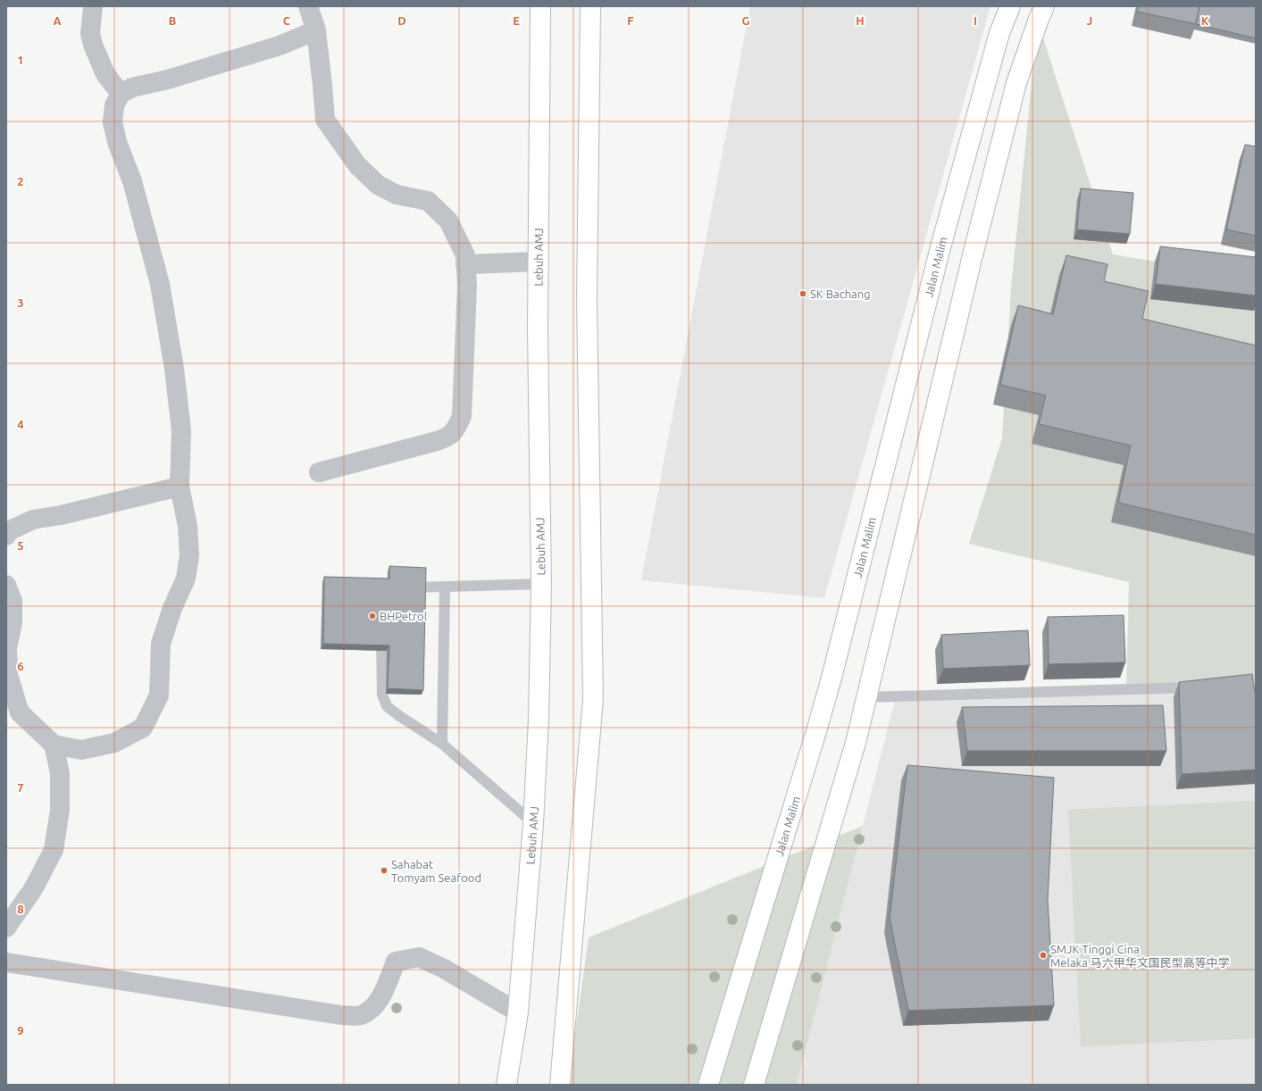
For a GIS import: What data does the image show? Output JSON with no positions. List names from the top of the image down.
{
  "streets": {
    "main road": ["Lebuh AMJ", "Jalan Malim"]
  },
  "places": [
    "SK Bachang",
    "BHPetrol",
    "Sahabat Tomyam Seafood",
    "SMJK Tinggi Cina Melaka 马六甲华文国民型高等中学"
  ],
  "grid": {
    "columns": [
      "A",
      "B",
      "C",
      "D",
      "E",
      "F",
      "G",
      "H",
      "I",
      "J",
      "K"
    ],
    "rows": [
      "1",
      "2",
      "3",
      "4",
      "5",
      "6",
      "7",
      "8",
      "9"
    ]
  }
}
